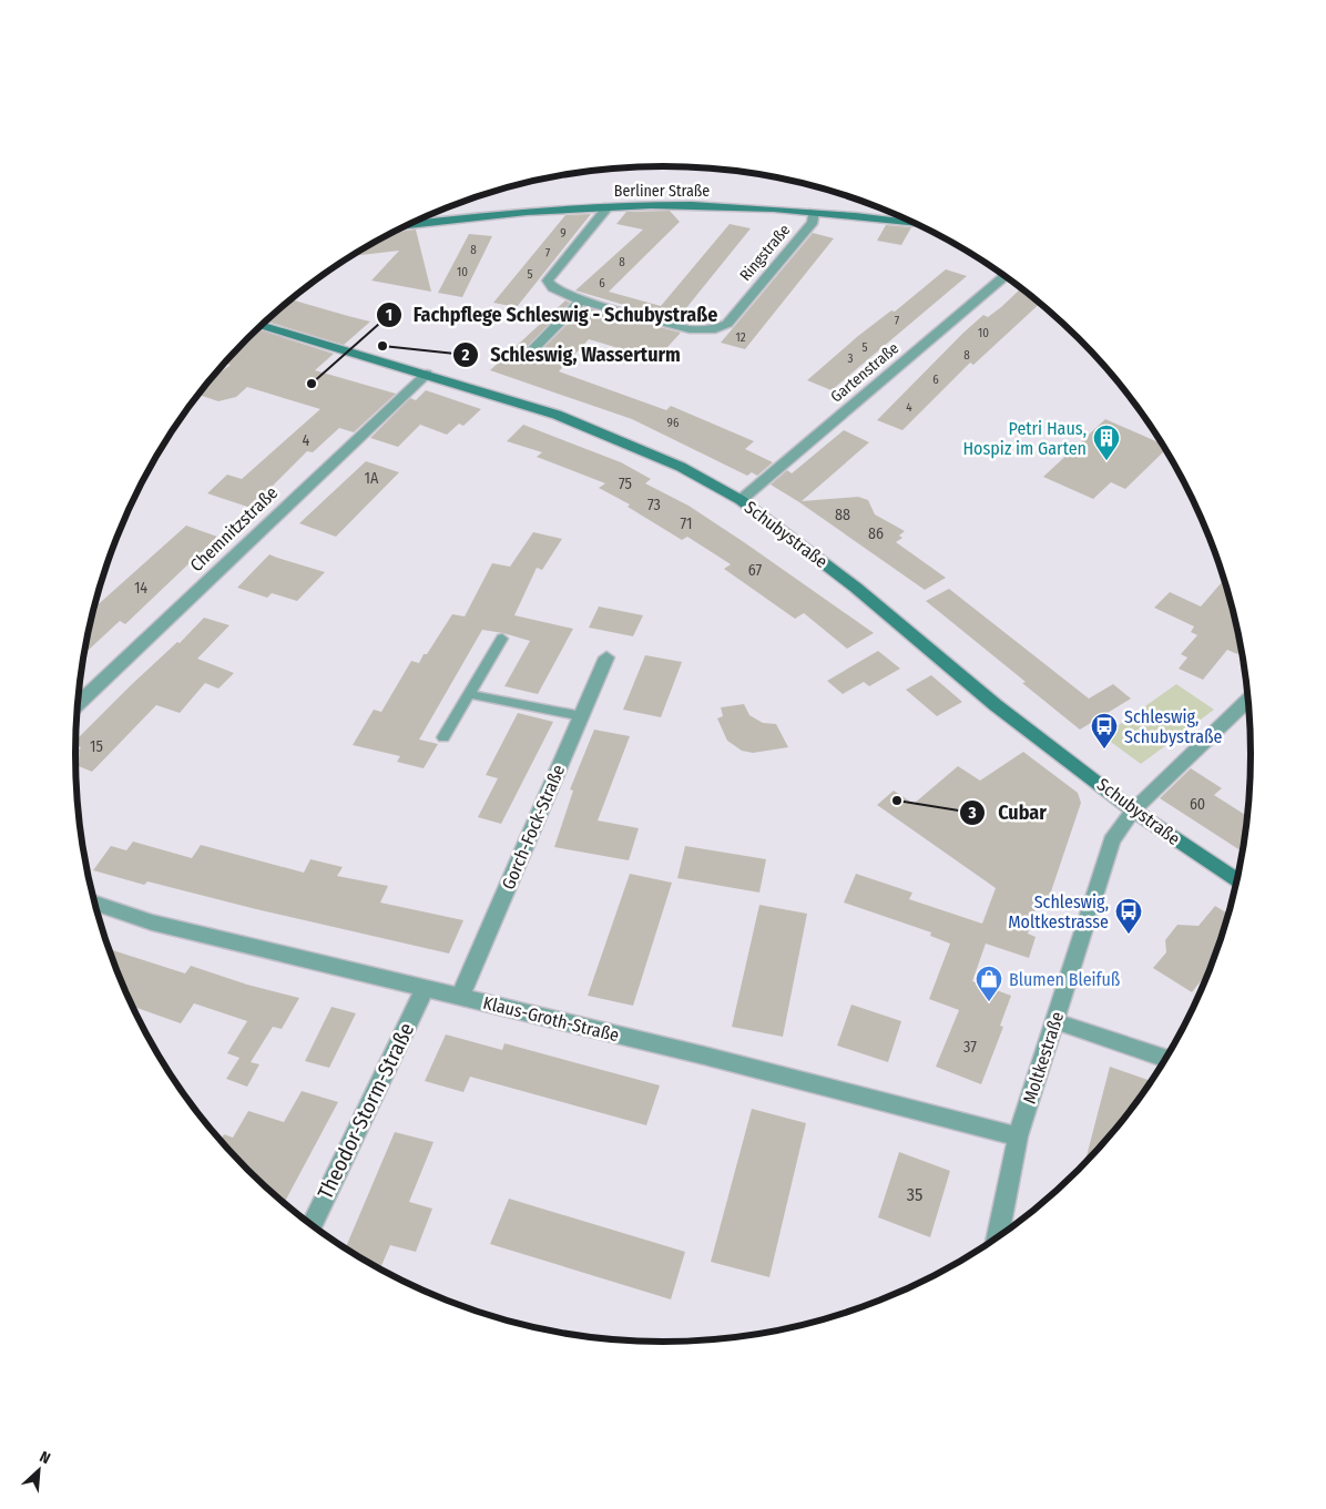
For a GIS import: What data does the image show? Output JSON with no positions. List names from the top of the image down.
{
  "streets": {
    "street": [
      "Berliner Straße",
      "Ringstraße",
      "Gartenstraße",
      "Chemnitzstraße",
      "Schubystraße",
      "Gorch-Fock-Straße",
      "Klaus-Groth-Straße",
      "Moltkestraße",
      "Theodor-Storm-Straße"
    ]
  },
  "crossings": [
    ["Berliner Straße", "Ringstraße"],
    ["Gartenstraße", "Schubystraße"],
    ["Chemnitzstraße", "Schubystraße"],
    ["Schubystraße", "Moltkestraße"],
    ["Gorch-Fock-Straße", "Klaus-Groth-Straße"],
    ["Klaus-Groth-Straße", "Moltkestraße"],
    ["Klaus-Groth-Straße", "Theodor-Storm-Straße"]
  ],
  "places": {
    "other": ["Schleswig, Wasserturm", "Fachpflege Schleswig - Schubystraße", "Cubar"],
    "building": ["Petri Haus, Hospiz im Garten"],
    "bus stop": ["Schleswig, Schubystraße", "Schleswig, Moltkestrasse"],
    "shop": ["Blumen Bleifuß"]
  },
  "house_numbers": [
    "9",
    "8",
    "7",
    "8",
    "10",
    "5",
    "6",
    "7",
    "10",
    "12",
    "5",
    "8",
    "3",
    "6",
    "4",
    "96",
    "4",
    "1A",
    "75",
    "73",
    "88",
    "71",
    "86",
    "67",
    "14",
    "15",
    "60",
    "37",
    "35"
  ],
  "north": "top right"
}
